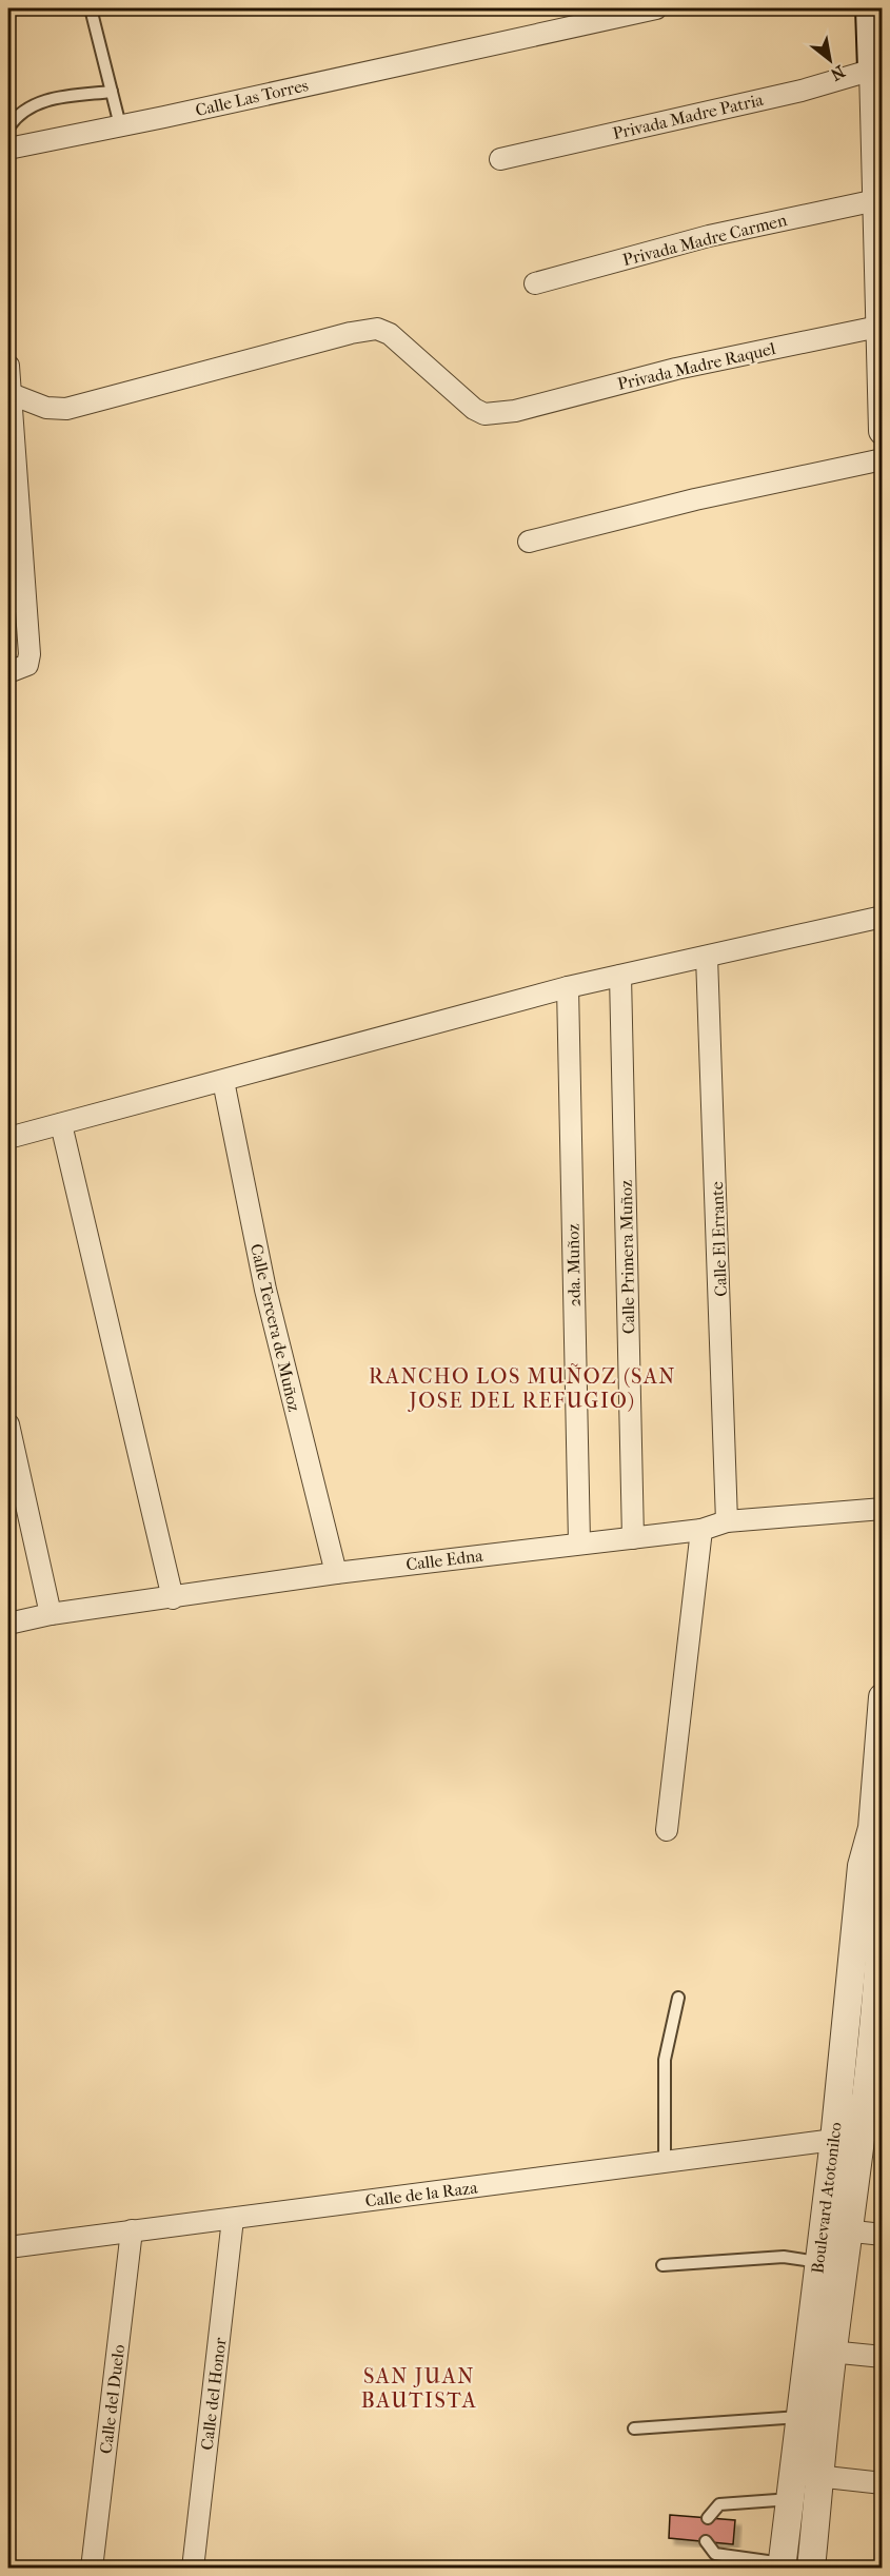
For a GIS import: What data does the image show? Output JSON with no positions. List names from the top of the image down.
{
  "streets": {
    "street": [
      "Calle Las Torres",
      "Privada Madre Patria",
      "Privada Madre Carmen",
      "Privada Madre Raquel",
      "Calle El Errante",
      "Calle Primera Muñoz",
      "2da. Muñoz",
      "Calle Tercera de Muñoz",
      "Calle Edna",
      "Calle de la Raza",
      "Boulevard Atotonilco",
      "Calle del Honor",
      "Calle del Duelo"
    ]
  },
  "crossings": [
    ["Calle El Errante", "Calle Edna"],
    ["Calle Primera Muñoz", "Calle Edna"],
    ["2da. Muñoz", "Calle Edna"],
    ["Calle Tercera de Muñoz", "Calle Edna"],
    ["Calle de la Raza", "Boulevard Atotonilco"],
    ["Calle de la Raza", "Calle del Honor"],
    ["Calle de la Raza", "Calle del Duelo"]
  ],
  "districts": ["RANCHO LOS MUÑOZ (SAN JOSE DEL REFUGIO)", "SAN JUAN BAUTISTA"],
  "north": "bottom right"
}
